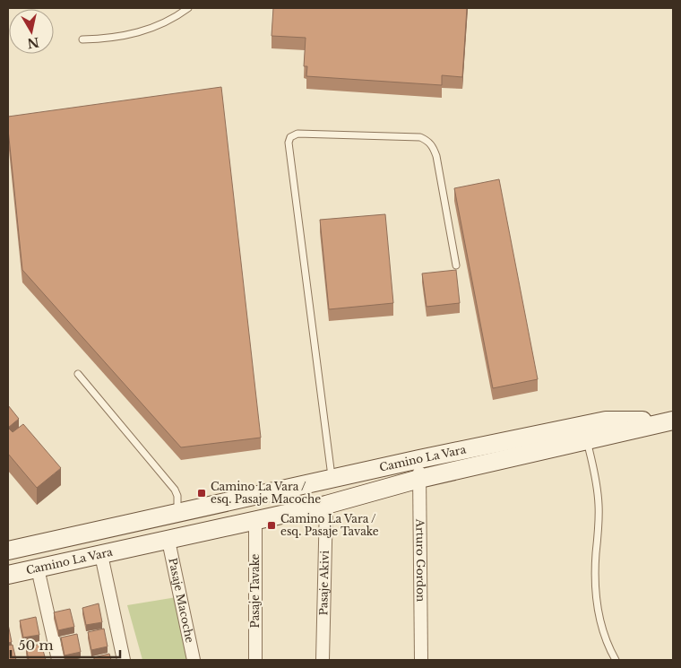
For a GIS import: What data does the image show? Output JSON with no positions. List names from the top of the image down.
{
  "streets": {
    "street": [
      "Camino La Vara",
      "Arturo Gordon",
      "Pasaje Akivi",
      "Pasaje Tavake",
      "Pasaje Macoche"
    ]
  },
  "crossings": [
    ["Camino La Vara", "Arturo Gordon"],
    ["Camino La Vara", "Pasaje Akivi"],
    ["Camino La Vara", "Pasaje Tavake"],
    ["Camino La Vara", "Pasaje Macoche"]
  ],
  "places": {
    "transit": ["Camino La Vara / esq. Pasaje Macoche", "Camino La Vara / esq. Pasaje Tavake"]
  },
  "scale_bar": "50 m",
  "north": "bottom"
}
